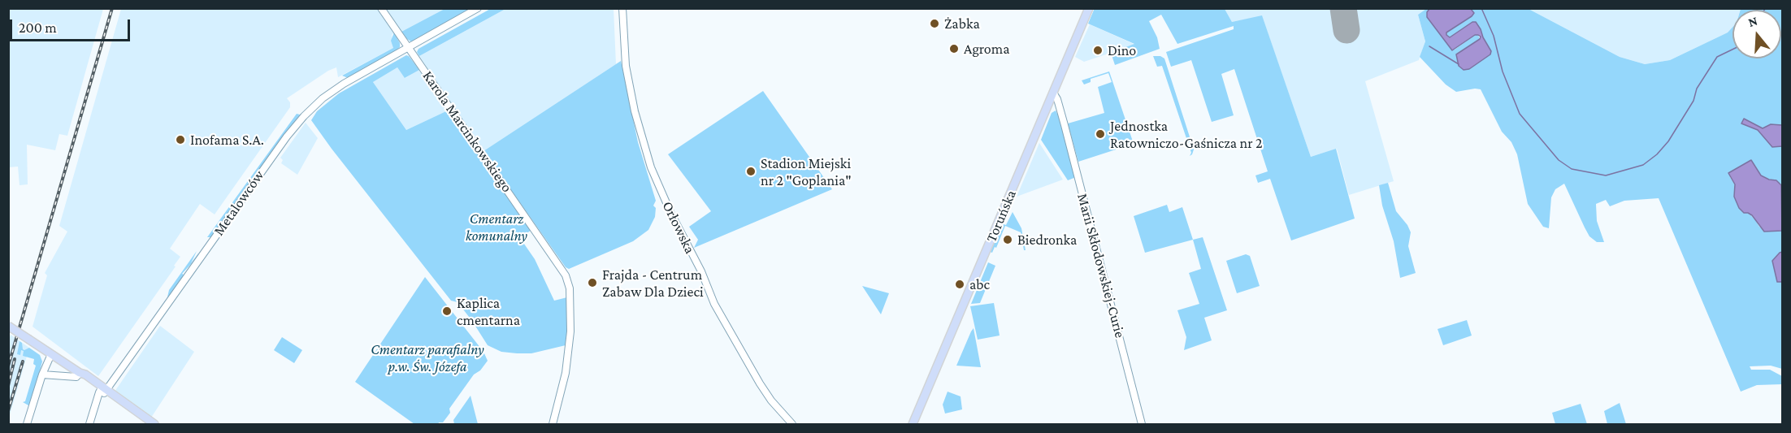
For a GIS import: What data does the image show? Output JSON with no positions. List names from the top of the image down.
{
  "streets": {
    "main road": ["Toruńska"],
    "street": [
      "Karola Marcinkowskiego",
      "Metalowców",
      "Orłowska",
      "Marii Skłodowskiej-Curie"
    ]
  },
  "crossings": [
    ["Karola Marcinkowskiego", "Metalowców"],
    ["Toruńska", "Marii Skłodowskiej-Curie"]
  ],
  "parks": ["Cmentarz komunalny", "Cmentarz parafialny p.w. Św. Józefa"],
  "places": [
    "Żabka",
    "Agroma",
    "Dino",
    "Jednostka Ratowniczo-Gaśnicza nr 2",
    "Inofama S.A.",
    "Stadion Miejski nr 2 \"Goplania\"",
    "Biedronka",
    "Frajda - Centrum Zabaw Dla Dzieci",
    "abc",
    "Kaplica cmentarna"
  ],
  "scale_bar": "200 m",
  "north": "top"
}
